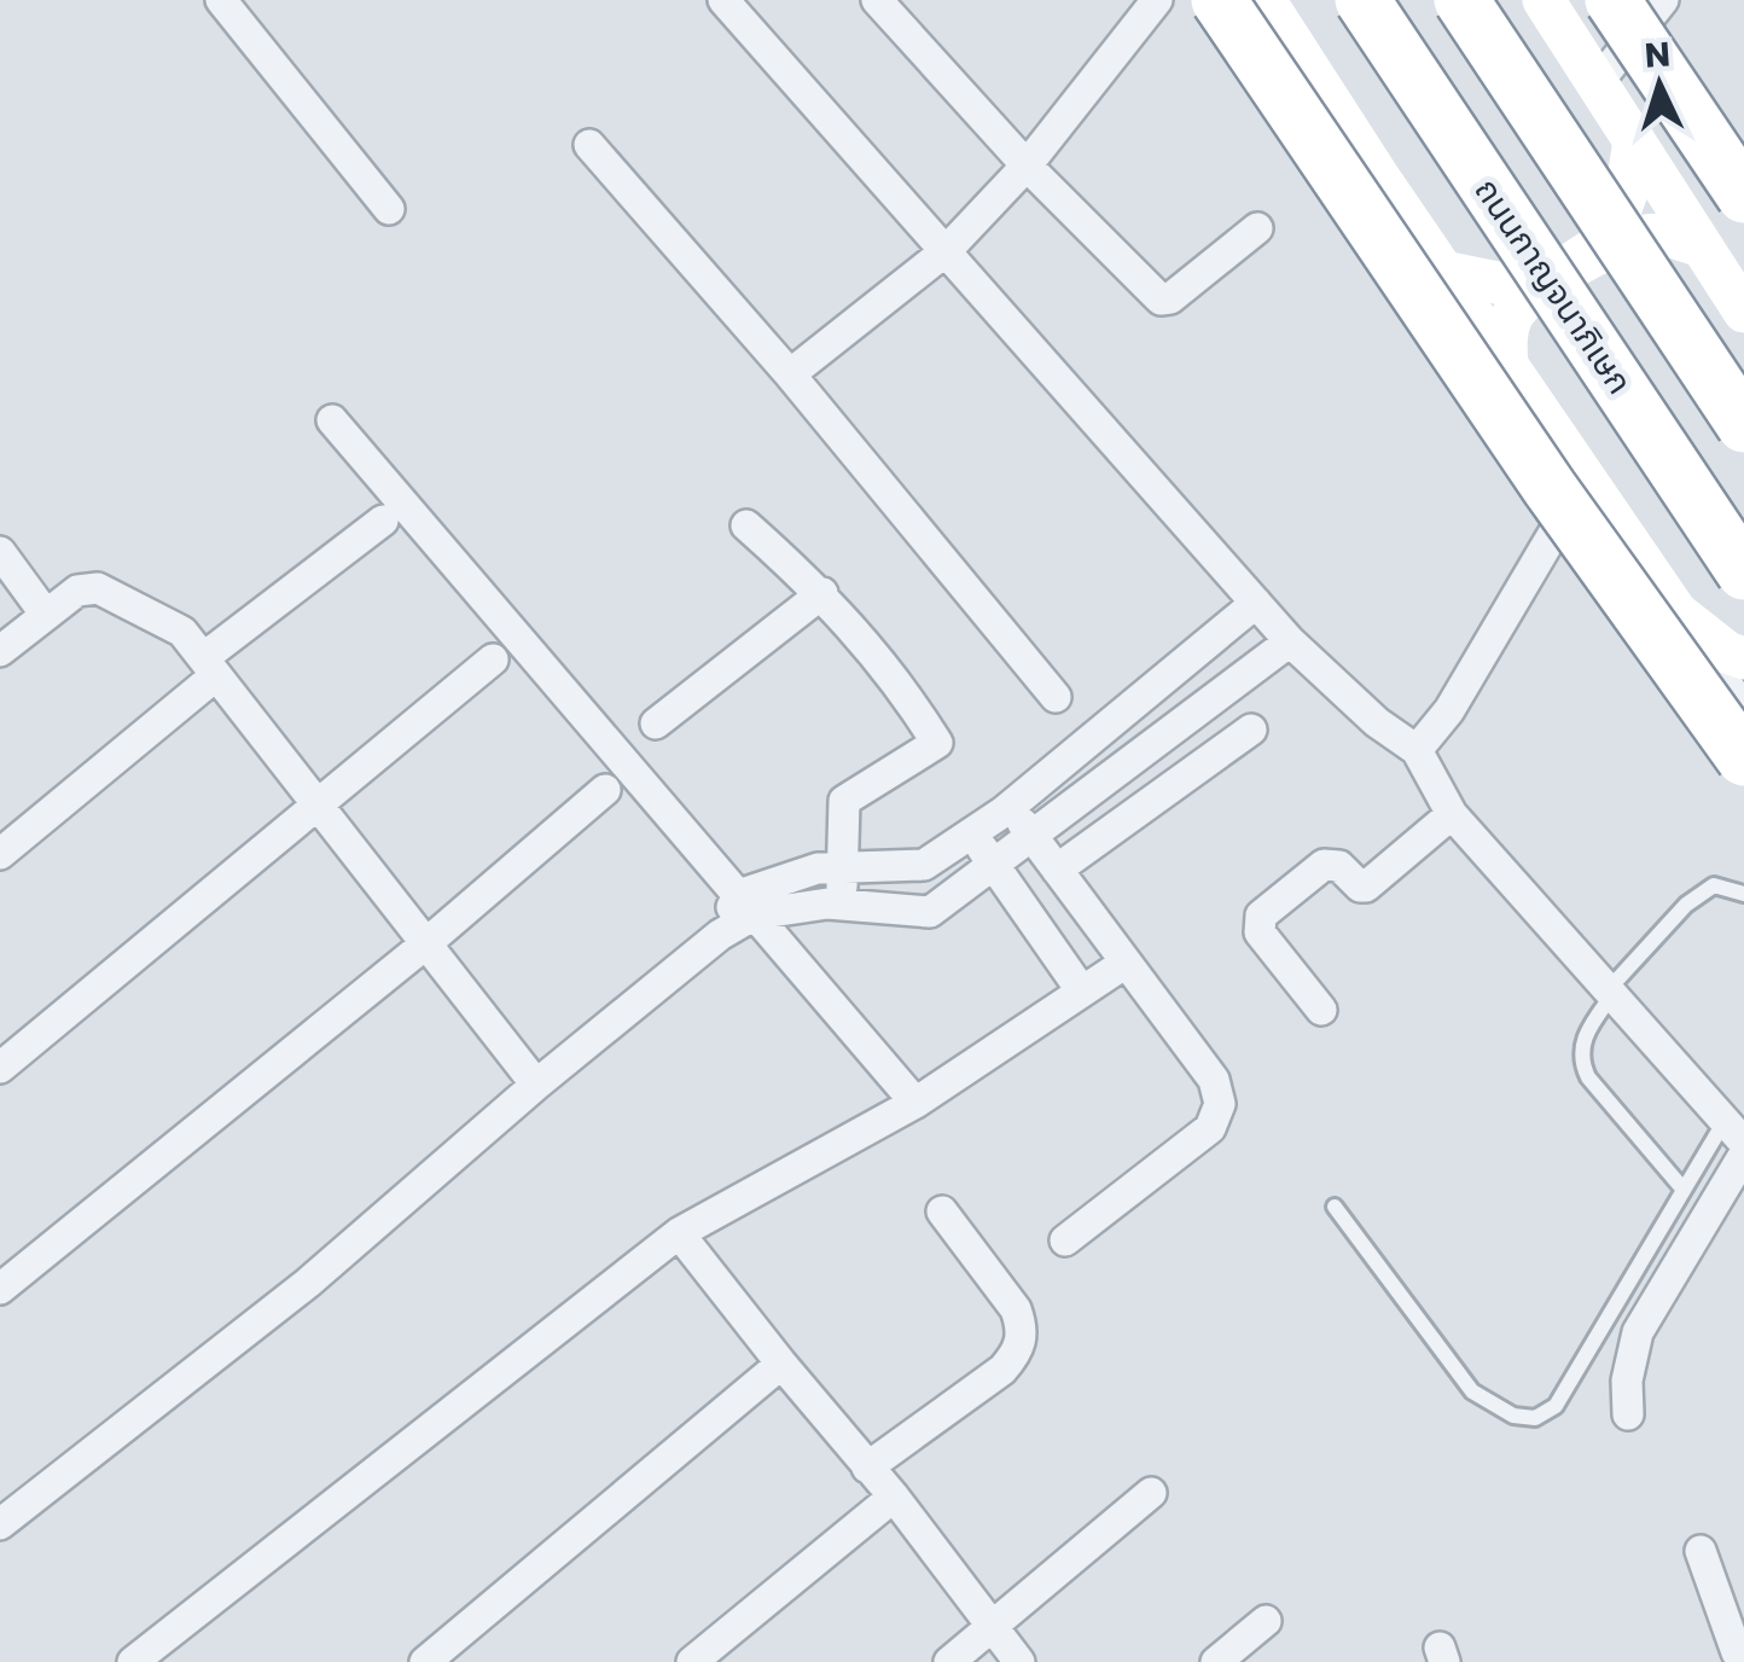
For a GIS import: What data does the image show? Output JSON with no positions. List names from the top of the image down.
{
  "streets": {
    "highway": ["ถนนกาญจนาภิเษก"]
  },
  "north": "top"
}
